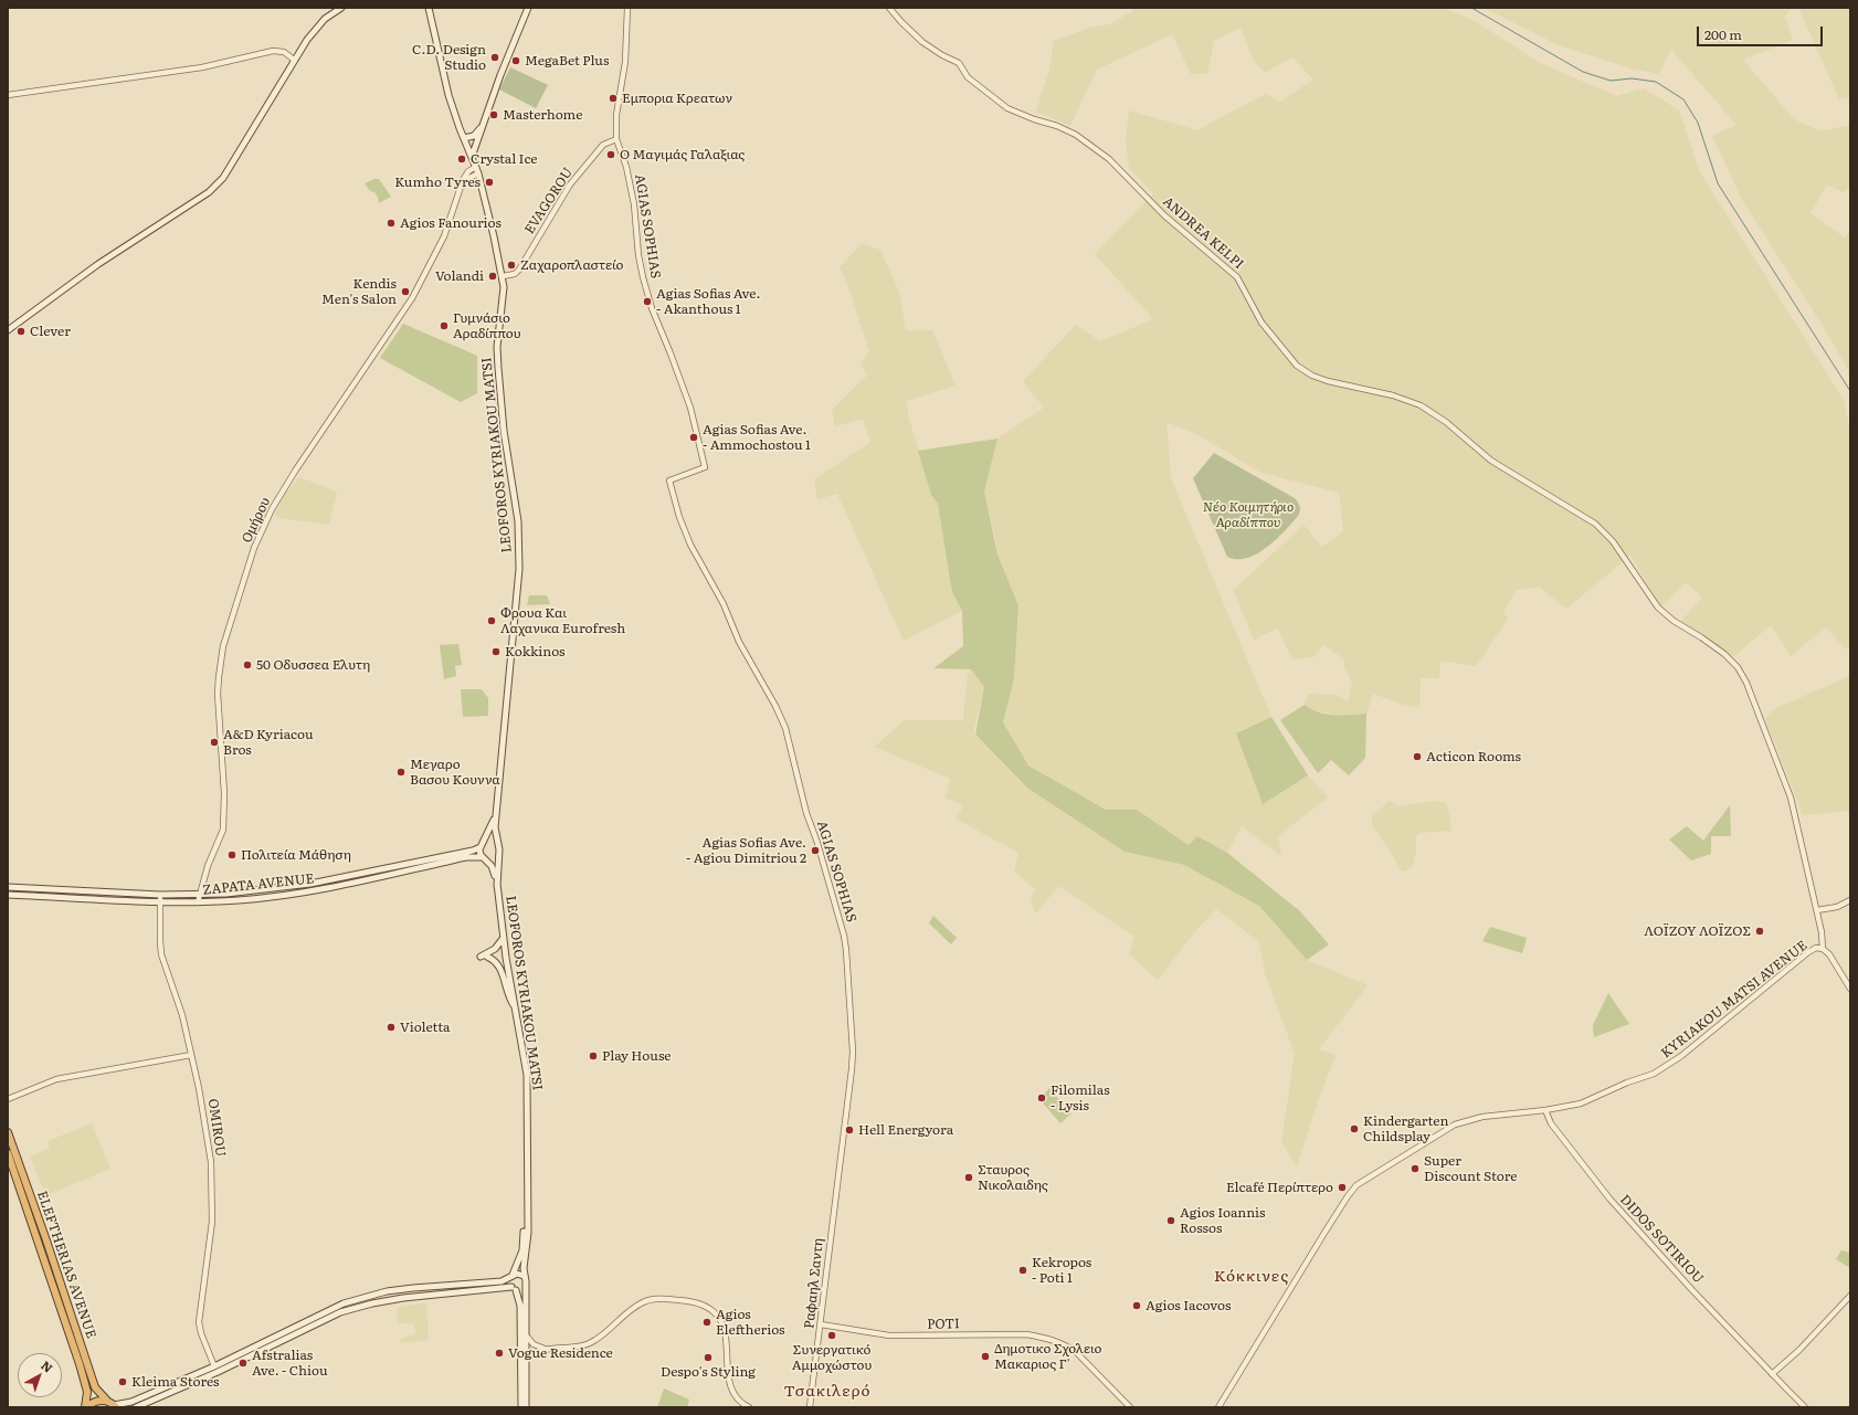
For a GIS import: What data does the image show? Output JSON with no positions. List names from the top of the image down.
{
  "streets": {
    "highway": ["ELEFTHERIAS AVENUE"],
    "main road": ["LEOFOROS KYRIAKOU MATSI", "ZAPATA AVENUE"],
    "street": [
      "EVAGOROU",
      "AGIAS SOPHIAS",
      "ANDREA KELPI",
      "Ομήρου",
      "KYRIAKOU MATSI AVENUE",
      "OMIROU",
      "DIDOS SOTIRIOU",
      "Ραφαηλ Σαντη",
      "POTI"
    ]
  },
  "crossings": [
    ["EVAGOROU", "AGIAS SOPHIAS"],
    ["EVAGOROU", "LEOFOROS KYRIAKOU MATSI"],
    ["AGIAS SOPHIAS", "Ραφαηλ Σαντη"],
    ["ANDREA KELPI", "KYRIAKOU MATSI AVENUE"],
    ["LEOFOROS KYRIAKOU MATSI", "Ομήρου"],
    ["LEOFOROS KYRIAKOU MATSI", "ZAPATA AVENUE"],
    ["Ομήρου", "ZAPATA AVENUE"],
    ["ZAPATA AVENUE", "OMIROU"],
    ["KYRIAKOU MATSI AVENUE", "DIDOS SOTIRIOU"],
    ["Ραφαηλ Σαντη", "POTI"]
  ],
  "districts": ["Κόκκινες", "Τσακιλερό"],
  "parks": ["Νέο Κοιμητήριο Αραδίππου"],
  "places": [
    "C.D. Design Studio",
    "MegaBet Plus",
    "Εμπορια Κρεατων",
    "Masterhome",
    "Ο Μαγιμάς Γαλαξιας",
    "Crystal Ice",
    "Kumho Tyres",
    "Agios Fanourios",
    "Ζαχαροπλαστείο",
    "Volandi",
    "Kendis Men's Salon",
    "Agias Sofias Ave. - Akanthous 1",
    "Γυμνάσιο Αραδίππου",
    "Clever",
    "Agias Sofias Ave. - Ammochostou 1",
    "Φρουα Και Λαχανικα Eurofresh",
    "Kokkinos",
    "50 Οδυσσεα Ελυτη",
    "A&D Kyriacou Bros",
    "Acticon Rooms",
    "Μεγαρο Βασου Κουννα",
    "Agias Sofias Ave. - Agiou Dimitriou 2",
    "Πολιτεία Μάθηση",
    "ΛΟΪΖΟΥ ΛΟΪΖΟΣ",
    "Violetta",
    "Play House",
    "Filomilas - Lysis",
    "Kindergarten Childsplay",
    "Hell Energyora",
    "Super Discount Store",
    "Σταυρος Νικολαιδης",
    "Elcafé Περίπτερο",
    "Agios Ioannis Rossos",
    "Kekropos - Poti 1",
    "Agios Iacovos",
    "Agios Eleftherios",
    "Συνεργατικό Αμμοχώστου",
    "Vogue Residence",
    "Δημοτικο Σχολειο Μακαριος Γ'",
    "Despo's Styling",
    "Afstralias Ave. - Chiou",
    "Kleima Stores"
  ],
  "scale_bar": "200 m",
  "north": "top right"
}
